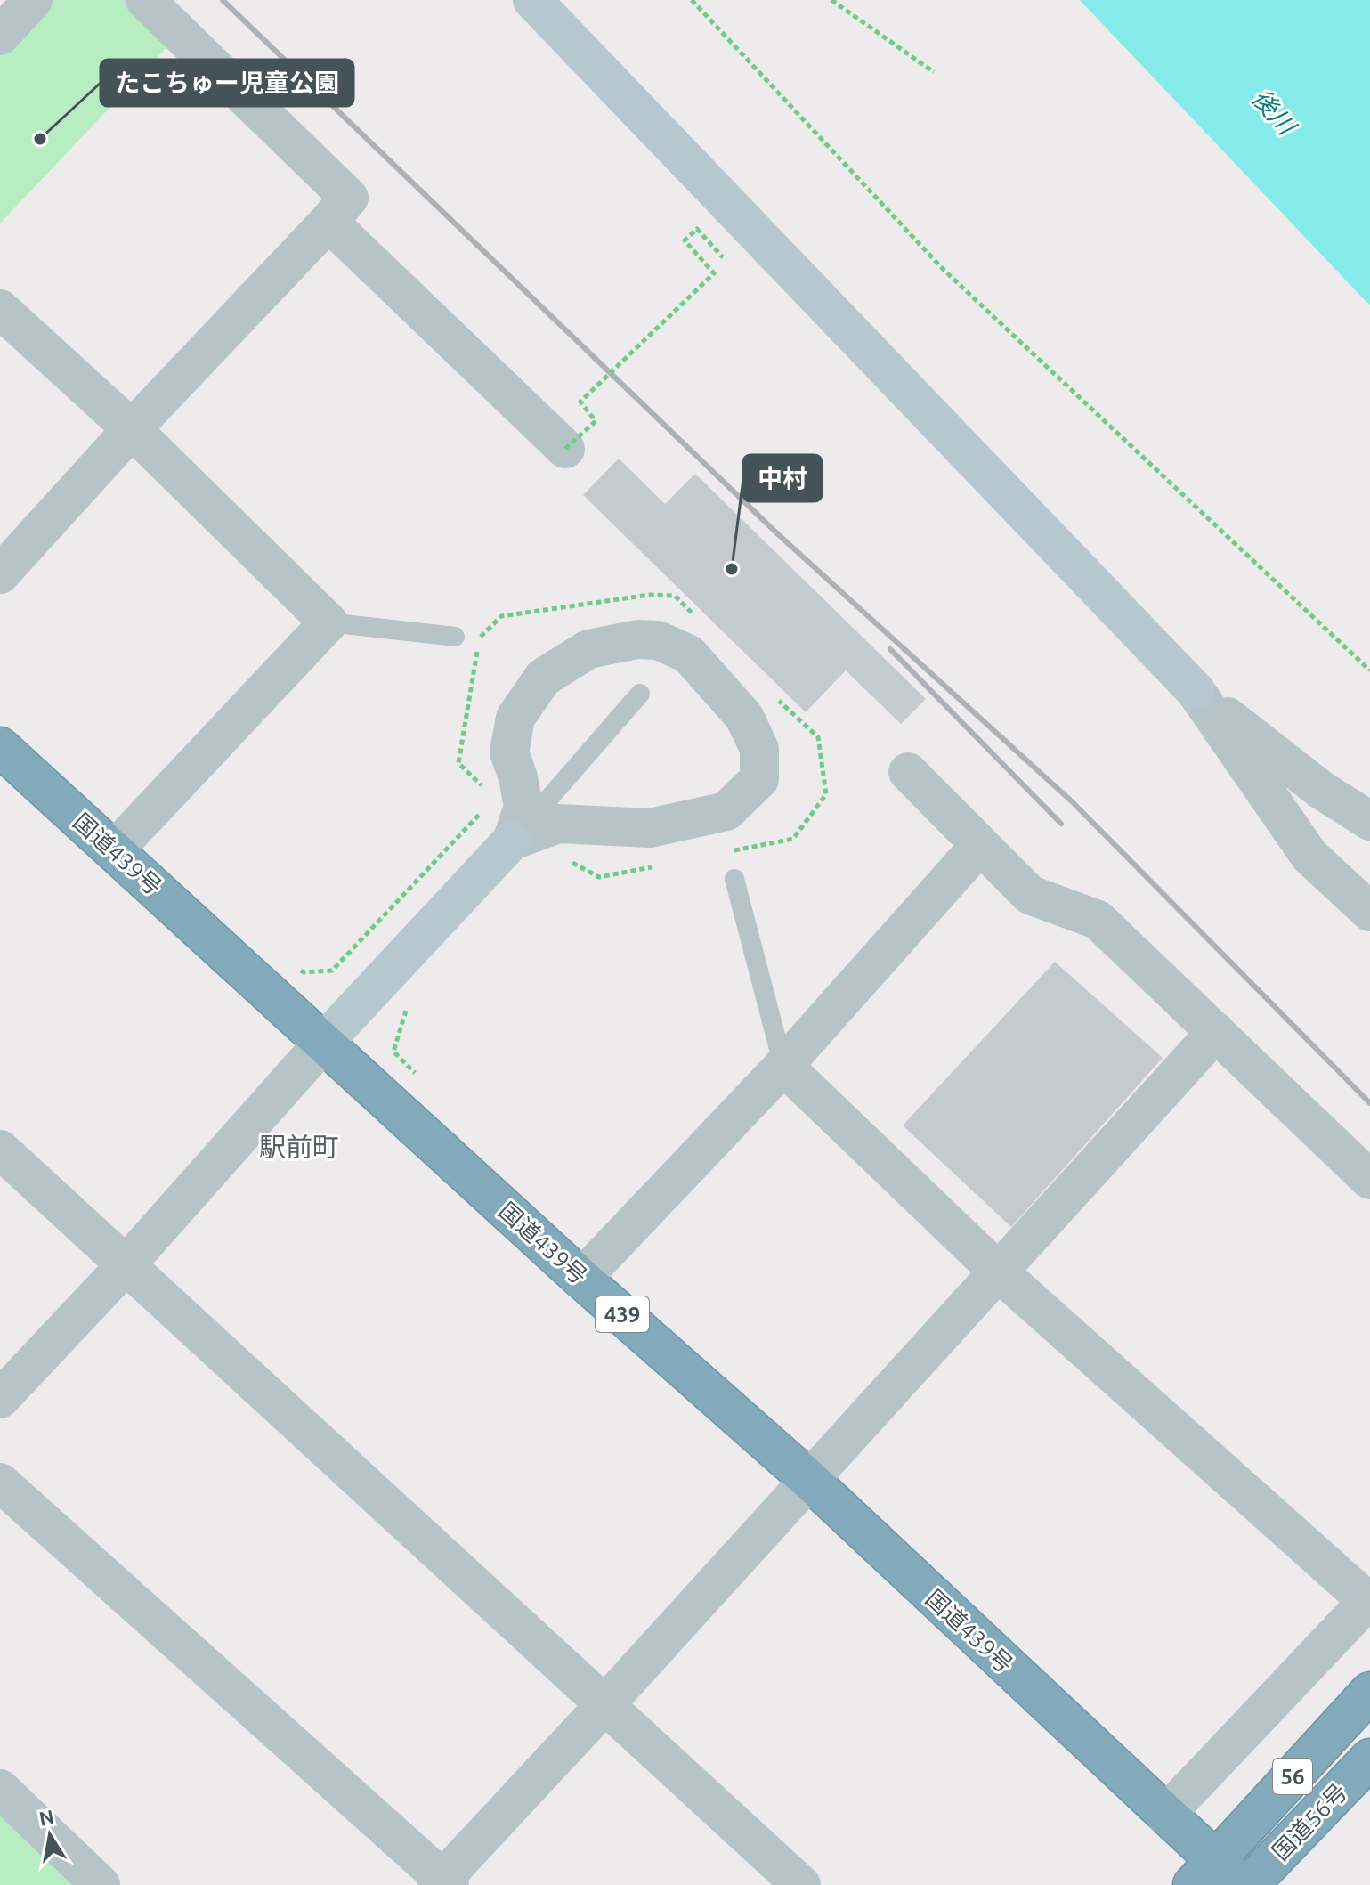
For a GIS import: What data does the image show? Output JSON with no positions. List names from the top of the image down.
{
  "streets": {
    "highway": [
      "国道439号",
      "439",
      "56",
      "国道56号"
    ]
  },
  "crossings": [
    ["国道439号", "国道56号"]
  ],
  "districts": ["駅前町"],
  "water": ["後川"],
  "places": ["たこちゅー児童公園", "中村"],
  "north": "top"
}
